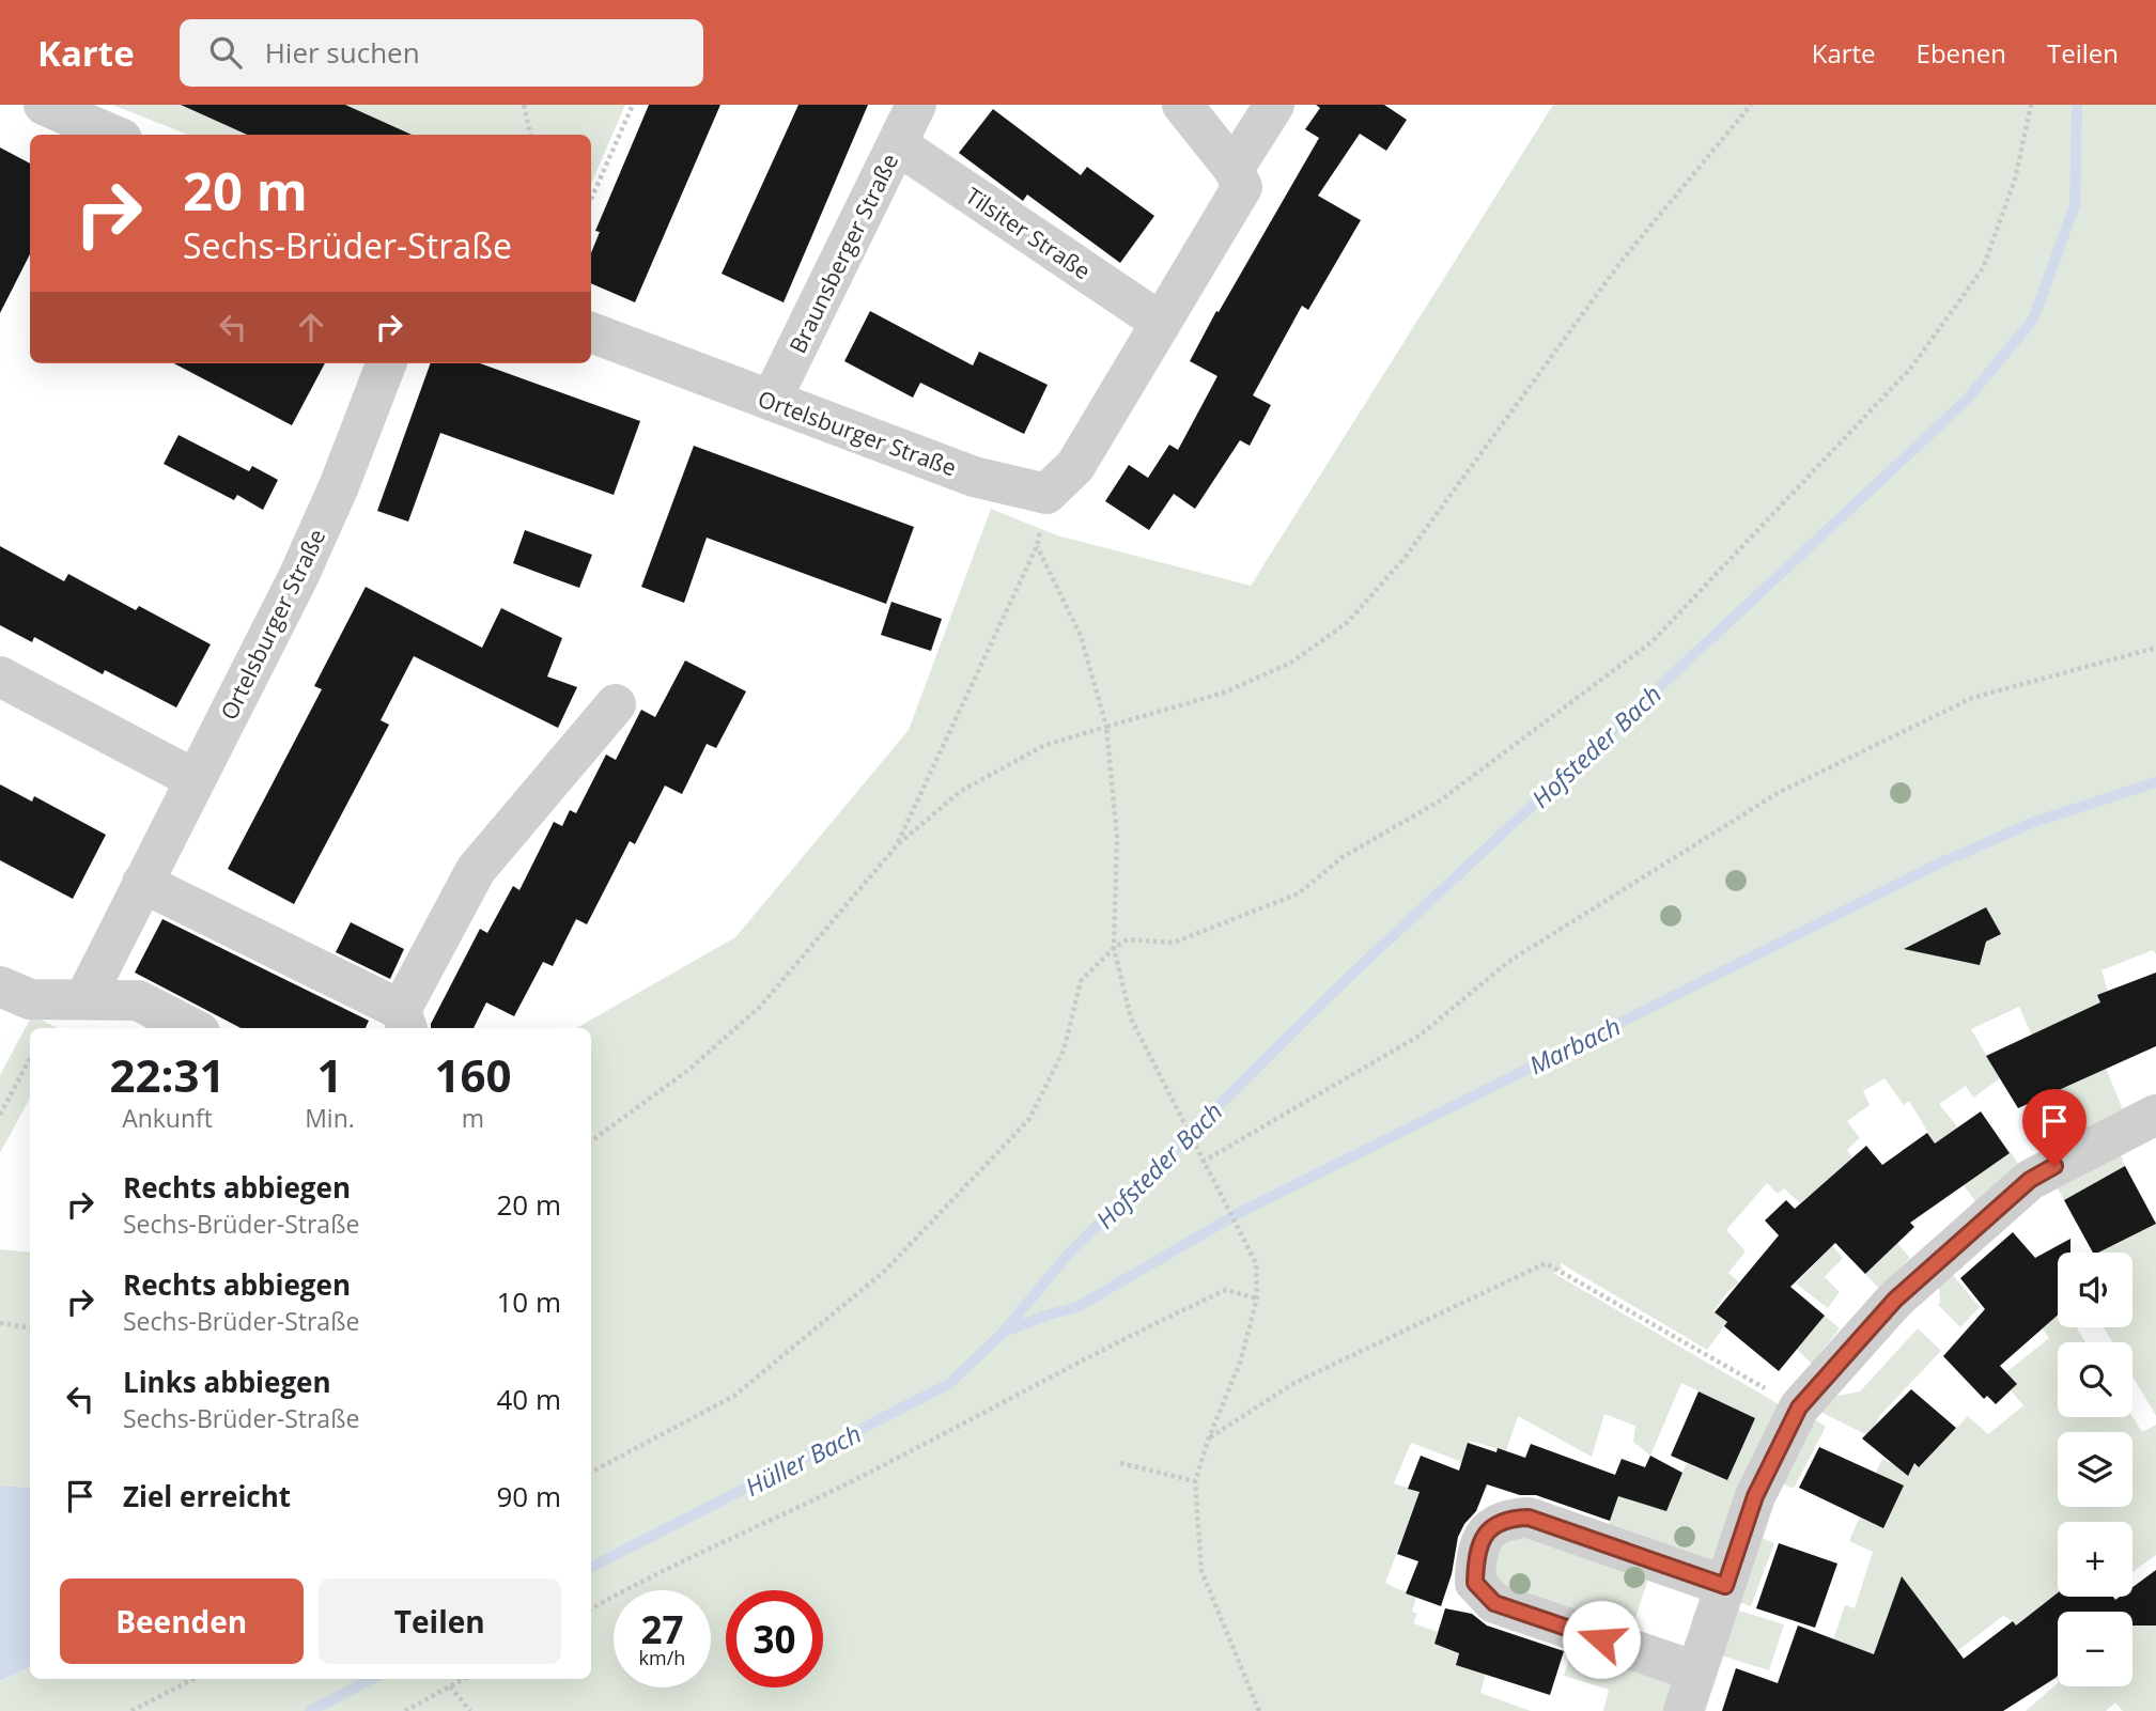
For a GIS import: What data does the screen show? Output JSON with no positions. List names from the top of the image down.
{
  "streets": {
    "street": ["Tilsiter Straße", "Braunsberger Straße", "Ortelsburger Straße"]
  },
  "crossings": [
    ["Tilsiter Straße", "Braunsberger Straße"],
    ["Tilsiter Straße", "Ortelsburger Straße"],
    ["Braunsberger Straße", "Ortelsburger Straße"]
  ],
  "water": ["Hofsteder Bach", "Marbach", "Hüller Bach"],
  "page": {
    "header": "Karte",
    "search": "Hier suchen",
    "nav": ["Karte", "Ebenen", "Teilen"],
    "turn": ["20 m", "Sechs-Brüder-Straße"],
    "eta": [
      "22:31",
      "Ankunft",
      "1",
      "Min.",
      "160",
      "m"
    ],
    "list": [
      {
        "name": "Rechts abbiegen",
        "note": "Sechs-Brüder-Straße",
        "value": "20 m"
      },
      {
        "name": "Rechts abbiegen",
        "note": "Sechs-Brüder-Straße",
        "value": "10 m"
      },
      {
        "name": "Links abbiegen",
        "note": "Sechs-Brüder-Straße",
        "value": "40 m"
      },
      {
        "name": "Ziel erreicht",
        "value": "90 m"
      }
    ],
    "map_buttons": ["+", "−"],
    "buttons": ["Beenden", "Teilen"],
    "speed": "27 km/h",
    "limit": "30"
  }
}
